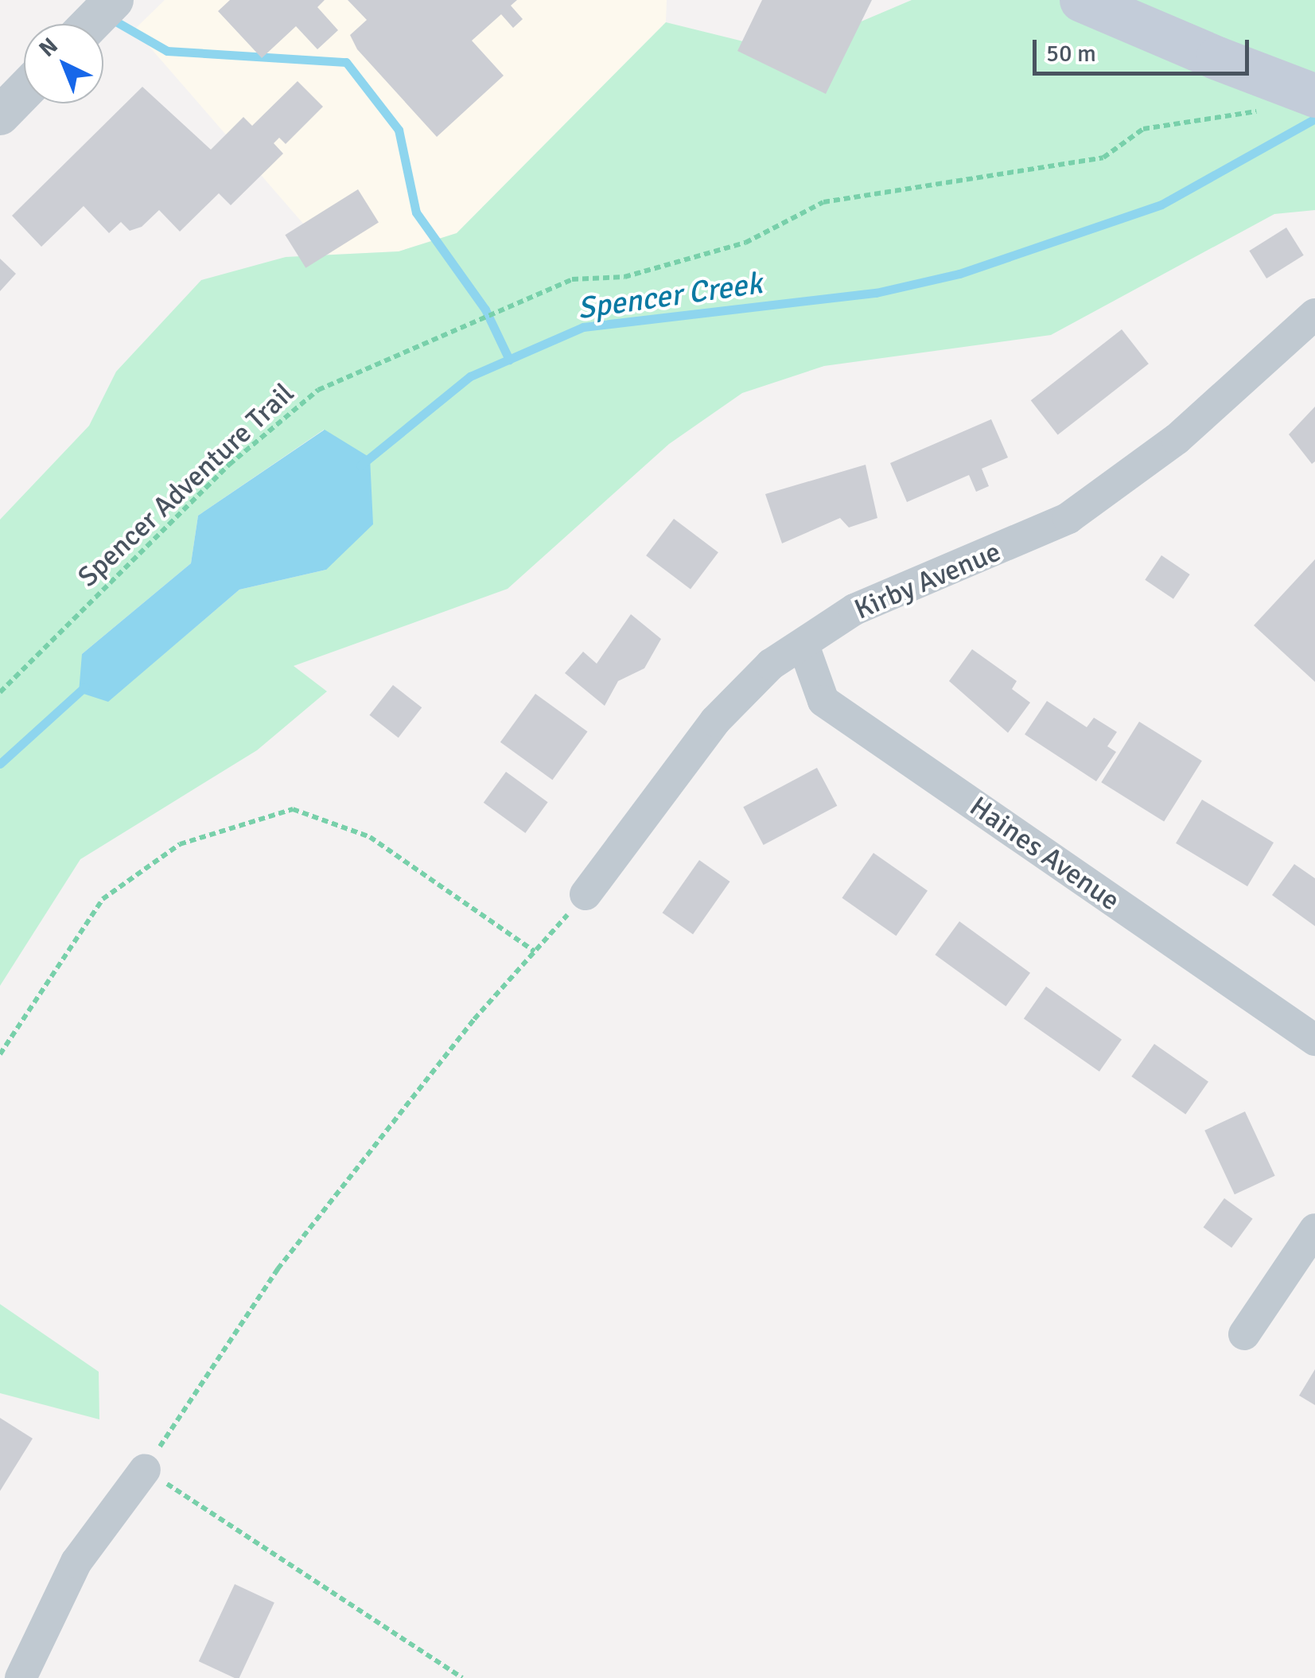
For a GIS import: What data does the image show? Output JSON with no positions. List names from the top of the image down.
{
  "streets": {
    "street": ["Kirby Avenue", "Haines Avenue"],
    "path": ["Spencer Adventure Trail"]
  },
  "crossings": [
    ["Kirby Avenue", "Haines Avenue"]
  ],
  "water": ["Spencer Creek"],
  "scale_bar": "50 m",
  "north": "top left"
}
